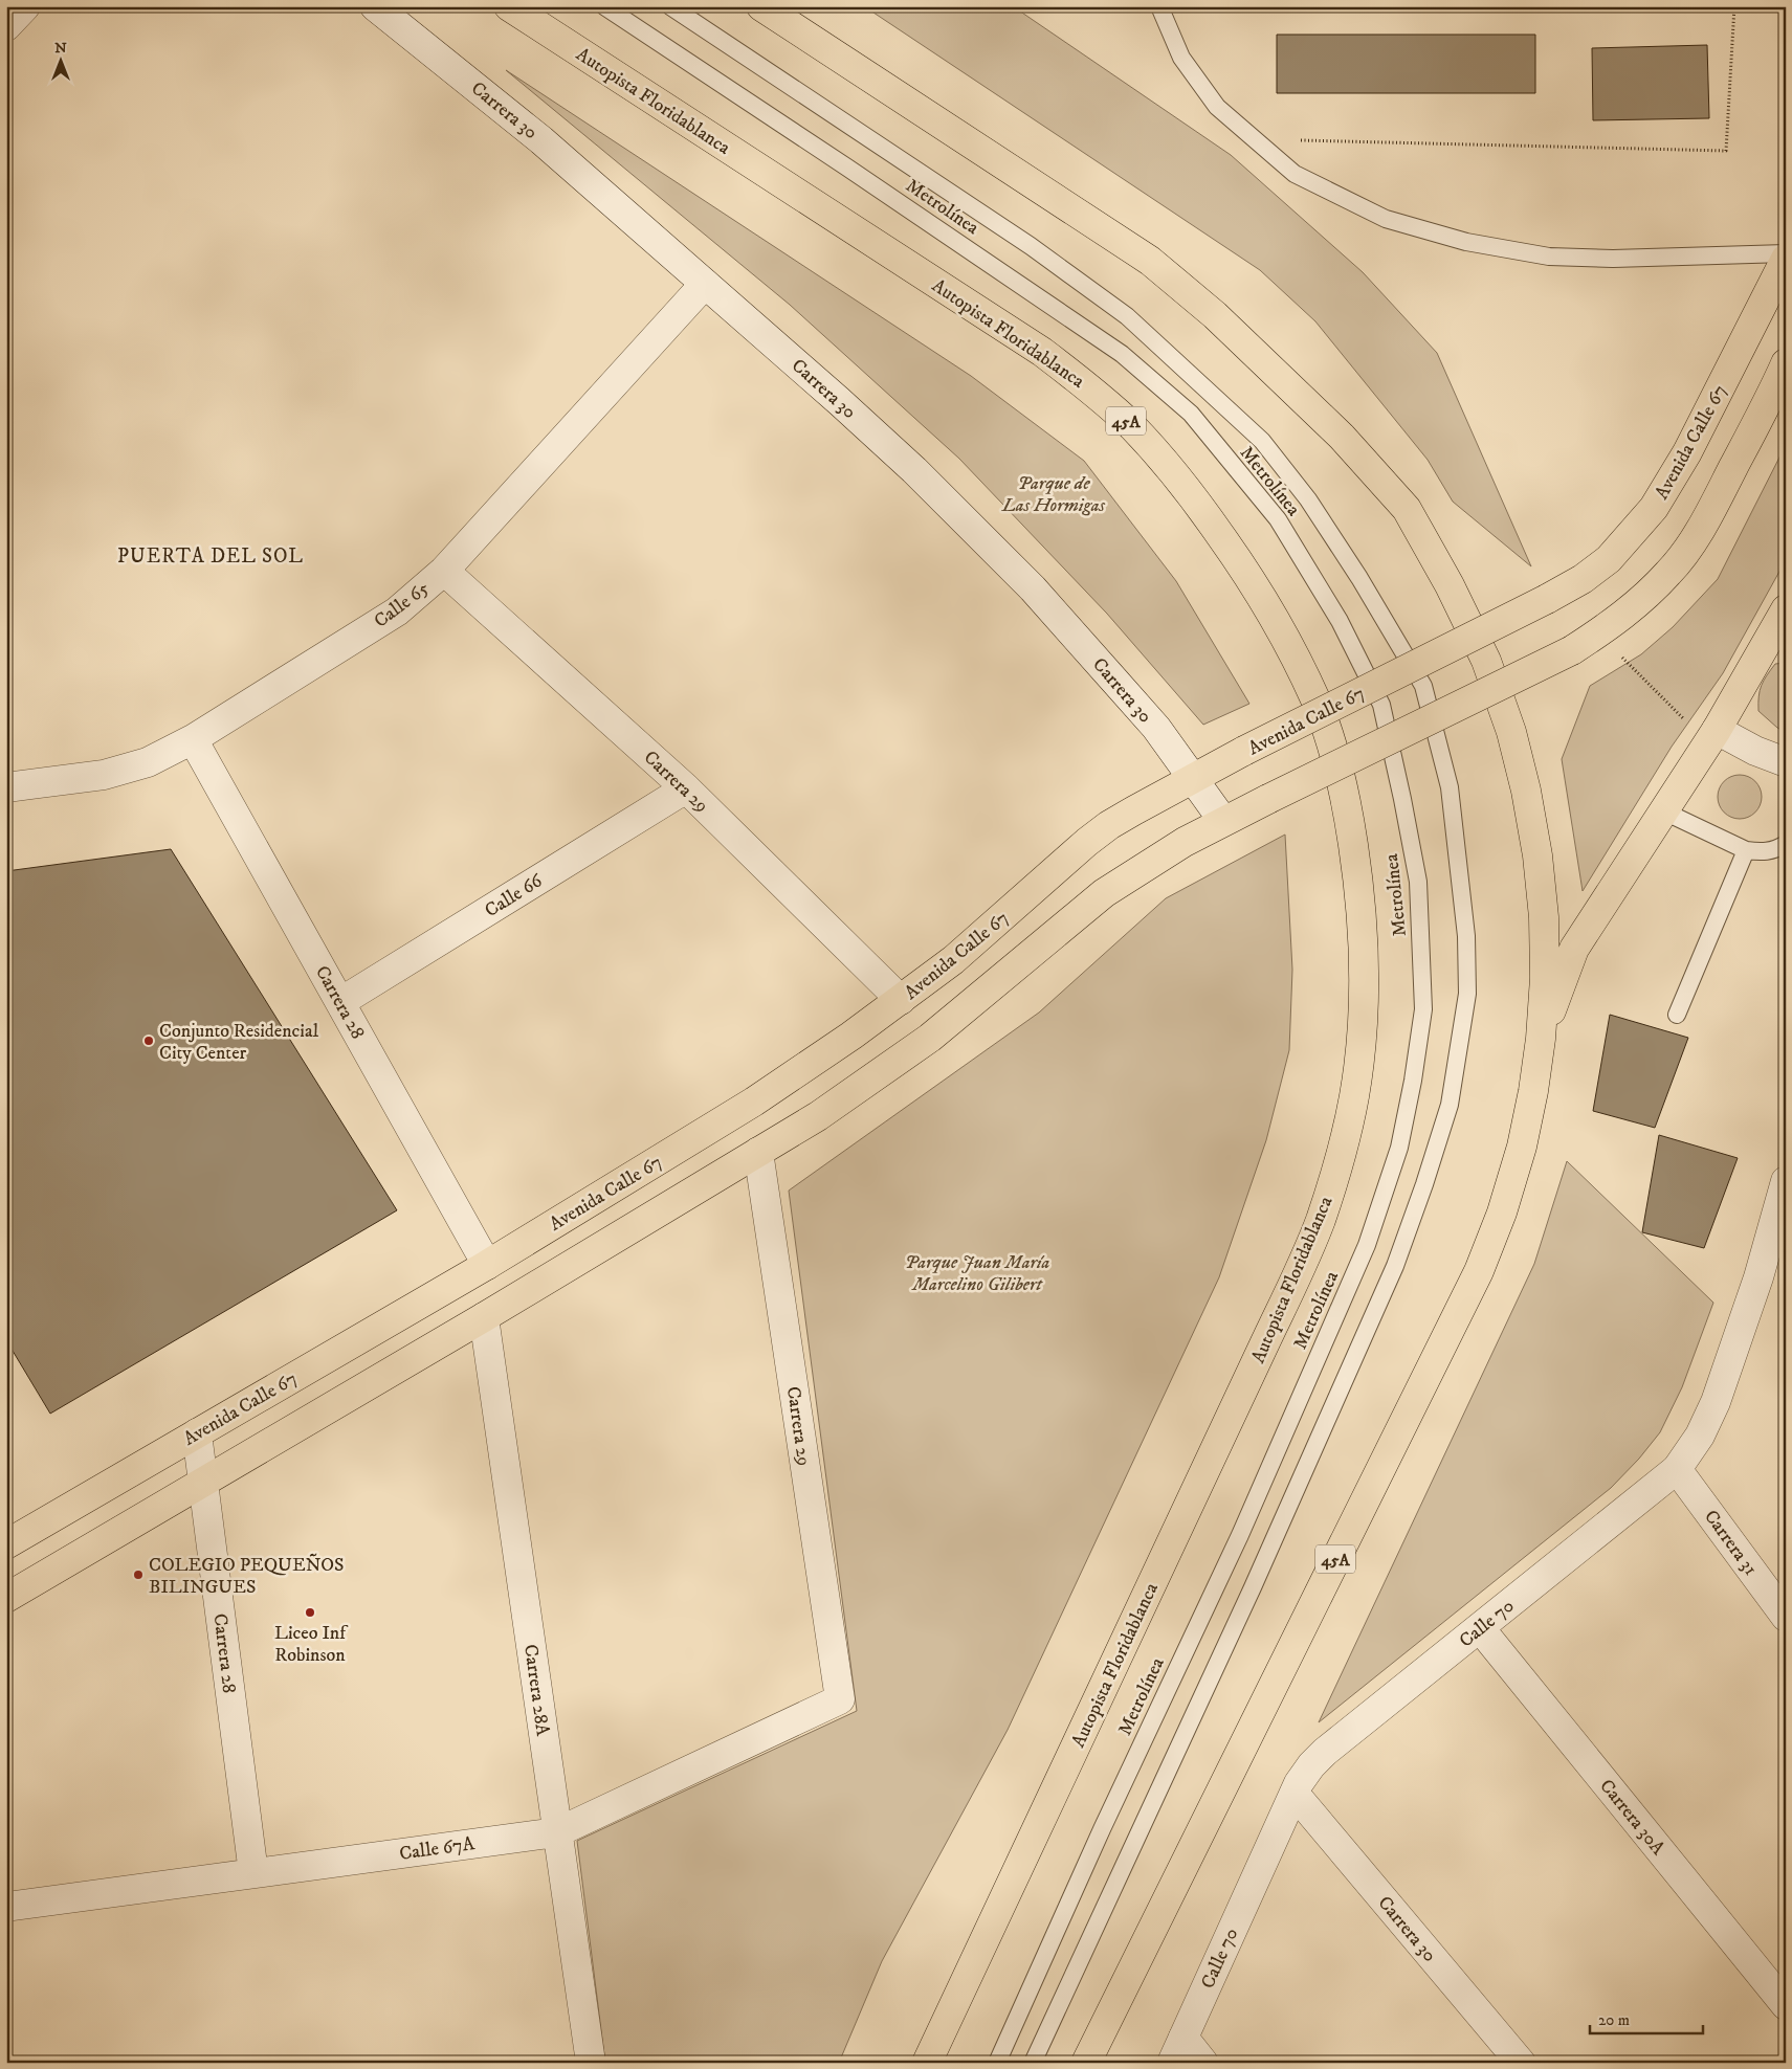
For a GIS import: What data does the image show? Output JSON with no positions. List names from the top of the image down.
{
  "streets": {
    "main road": ["Autopista Floridablanca", "45A", "Avenida Calle 67"],
    "street": [
      "Carrera 30",
      "Calle 65",
      "Carrera 29",
      "Calle 66",
      "Carrera 28",
      "Carrera 31",
      "Calle 70",
      "Carrera 28A",
      "Carrera 30A",
      "Calle 67A"
    ],
    "lane": ["Metrolínea"]
  },
  "crossings": [
    ["Carrera 30", "Avenida Calle 67"],
    ["Carrera 30", "Calle 65"],
    ["Carrera 30", "Calle 70"],
    ["Avenida Calle 67", "Carrera 29"],
    ["Avenida Calle 67", "Carrera 28"],
    ["Calle 65", "Carrera 29"],
    ["Calle 65", "Carrera 28"],
    ["Carrera 29", "Calle 66"],
    ["Carrera 29", "Calle 67A"],
    ["Calle 66", "Carrera 28"],
    ["Carrera 28", "Calle 67A"],
    ["Carrera 31", "Calle 70"],
    ["Calle 70", "Carrera 30A"],
    ["Carrera 28A", "Calle 67A"]
  ],
  "districts": ["PUERTA DEL SOL"],
  "parks": ["Parque de Las Hormigas", "Parque Juan María Marcelino Gilibert"],
  "places": ["Conjunto Residencial City Center", "COLEGIO PEQUEÑOS BILINGUES", "Liceo Inf Robinson"],
  "scale_bar": "20 m",
  "north": "top"
}
